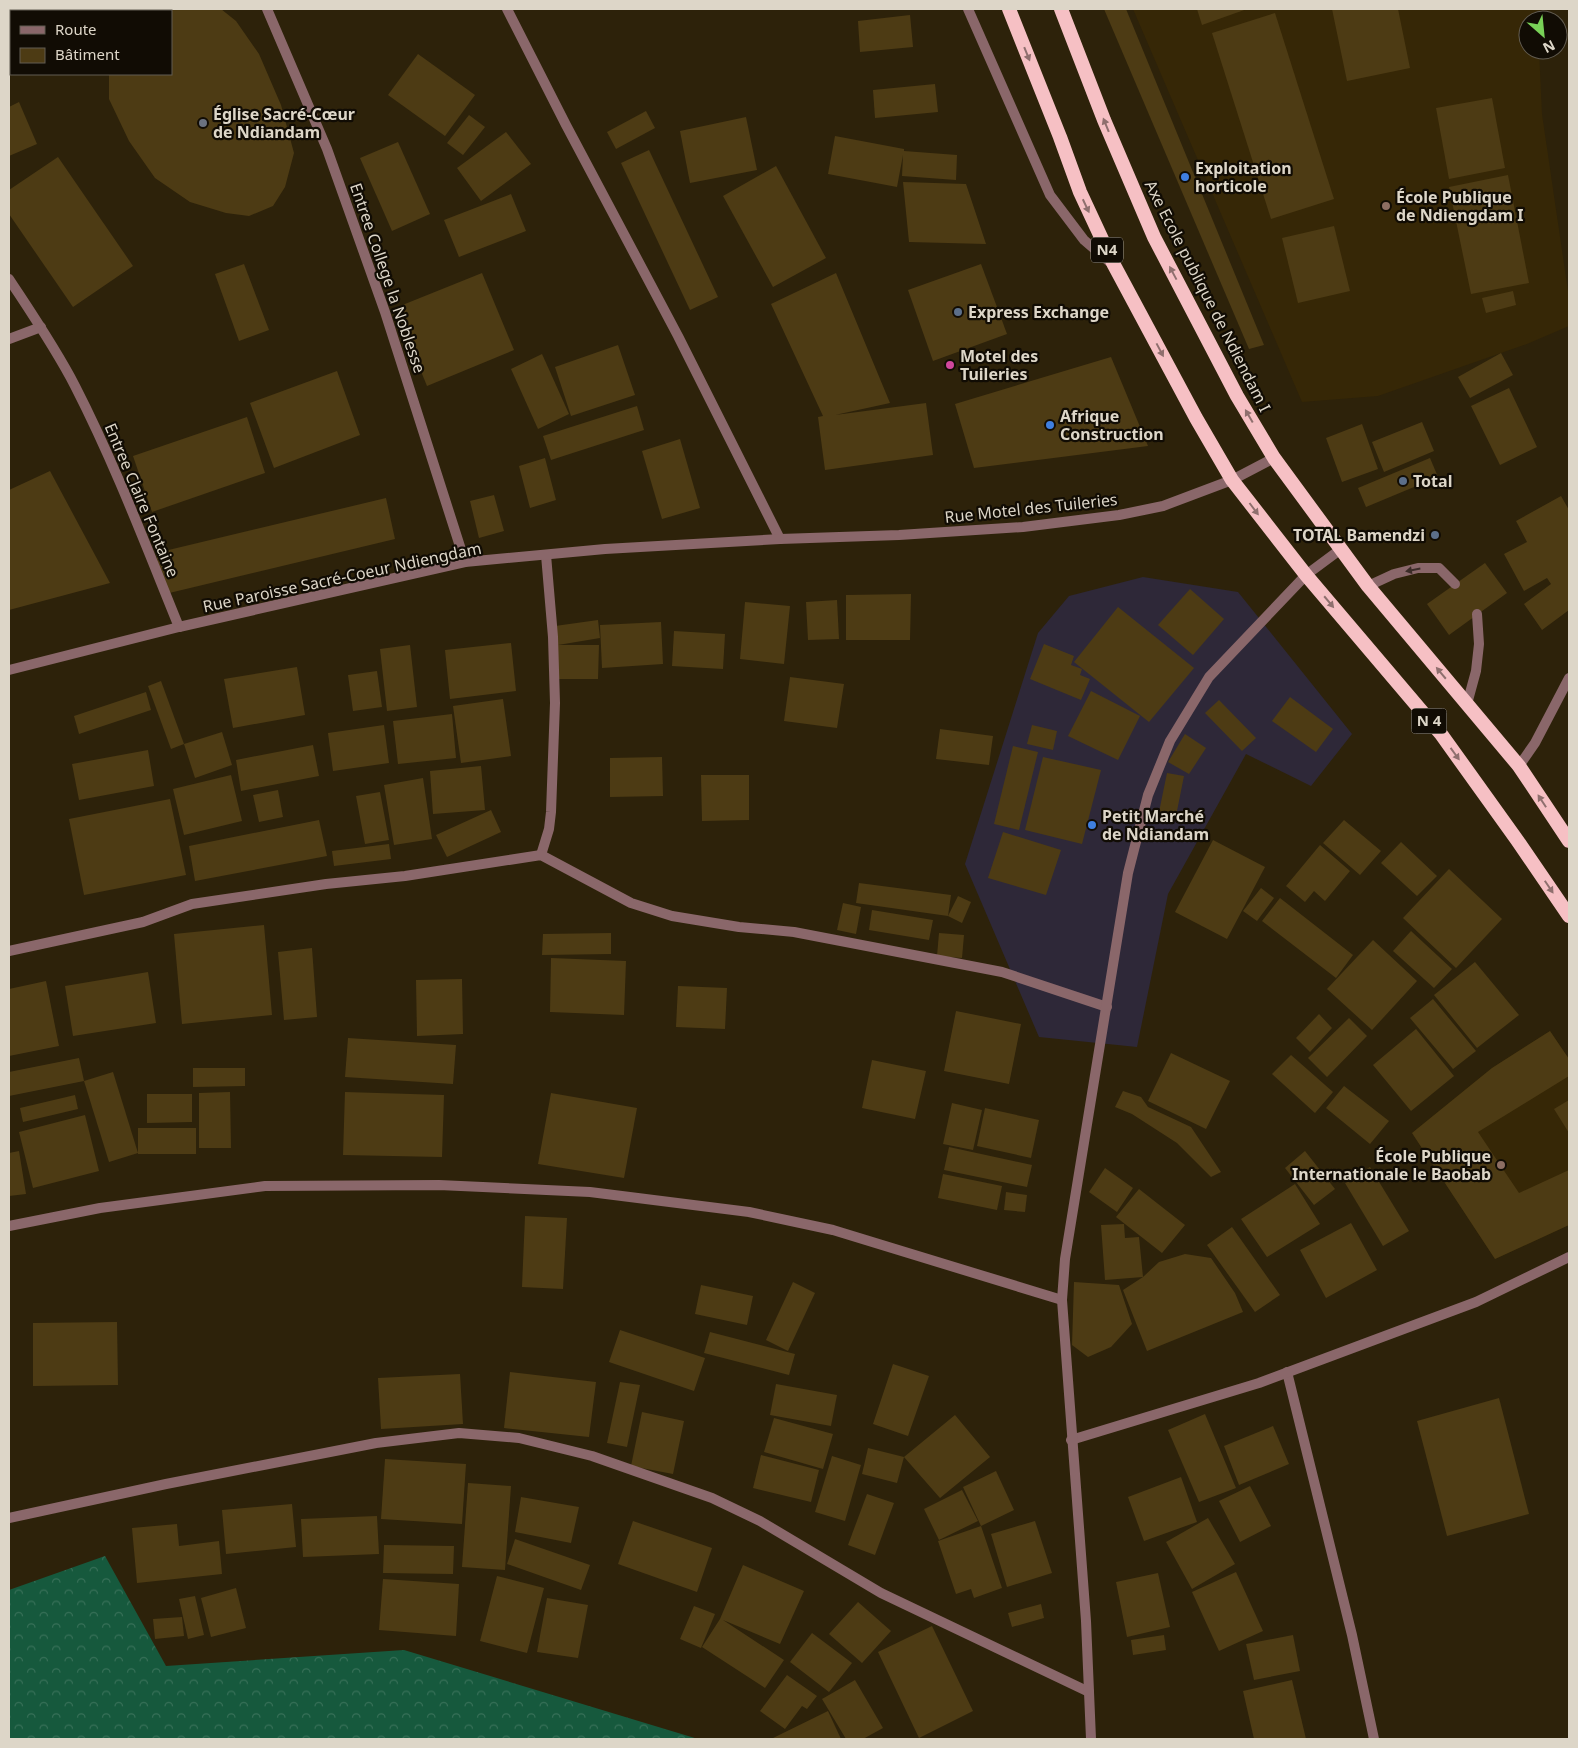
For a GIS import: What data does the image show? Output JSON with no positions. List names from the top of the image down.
{
  "streets": {
    "highway": ["N4", "Axe Ecole publique de Ndiendam I", "N 4"],
    "street": [
      "Entree College la Noblesse",
      "Entree Claire Fontaine",
      "Rue Motel des Tuileries",
      "Rue Paroisse Sacré-Coeur Ndiengdam"
    ]
  },
  "crossings": [
    ["N4", "Rue Motel des Tuileries"],
    ["N4", "N 4"],
    ["Entree College la Noblesse", "Rue Paroisse Sacré-Coeur Ndiengdam"],
    ["Axe Ecole publique de Ndiendam I", "Rue Motel des Tuileries"],
    ["Axe Ecole publique de Ndiendam I", "N 4"],
    ["Entree Claire Fontaine", "Rue Paroisse Sacré-Coeur Ndiengdam"],
    ["Rue Motel des Tuileries", "Rue Paroisse Sacré-Coeur Ndiengdam"],
    ["Rue Motel des Tuileries", "N 4"]
  ],
  "places": [
    "Église Sacré-Cœur de Ndiandam",
    "Exploitation horticole",
    "École Publique de Ndiengdam I",
    "Express Exchange",
    "Motel des Tuileries",
    "Afrique Construction",
    "Total",
    "TOTAL Bamendzi",
    "Petit Marché de Ndiandam",
    "École Publique Internationale le Baobab"
  ],
  "legend": ["Route", "Bâtiment"],
  "north": "bottom right"
}
